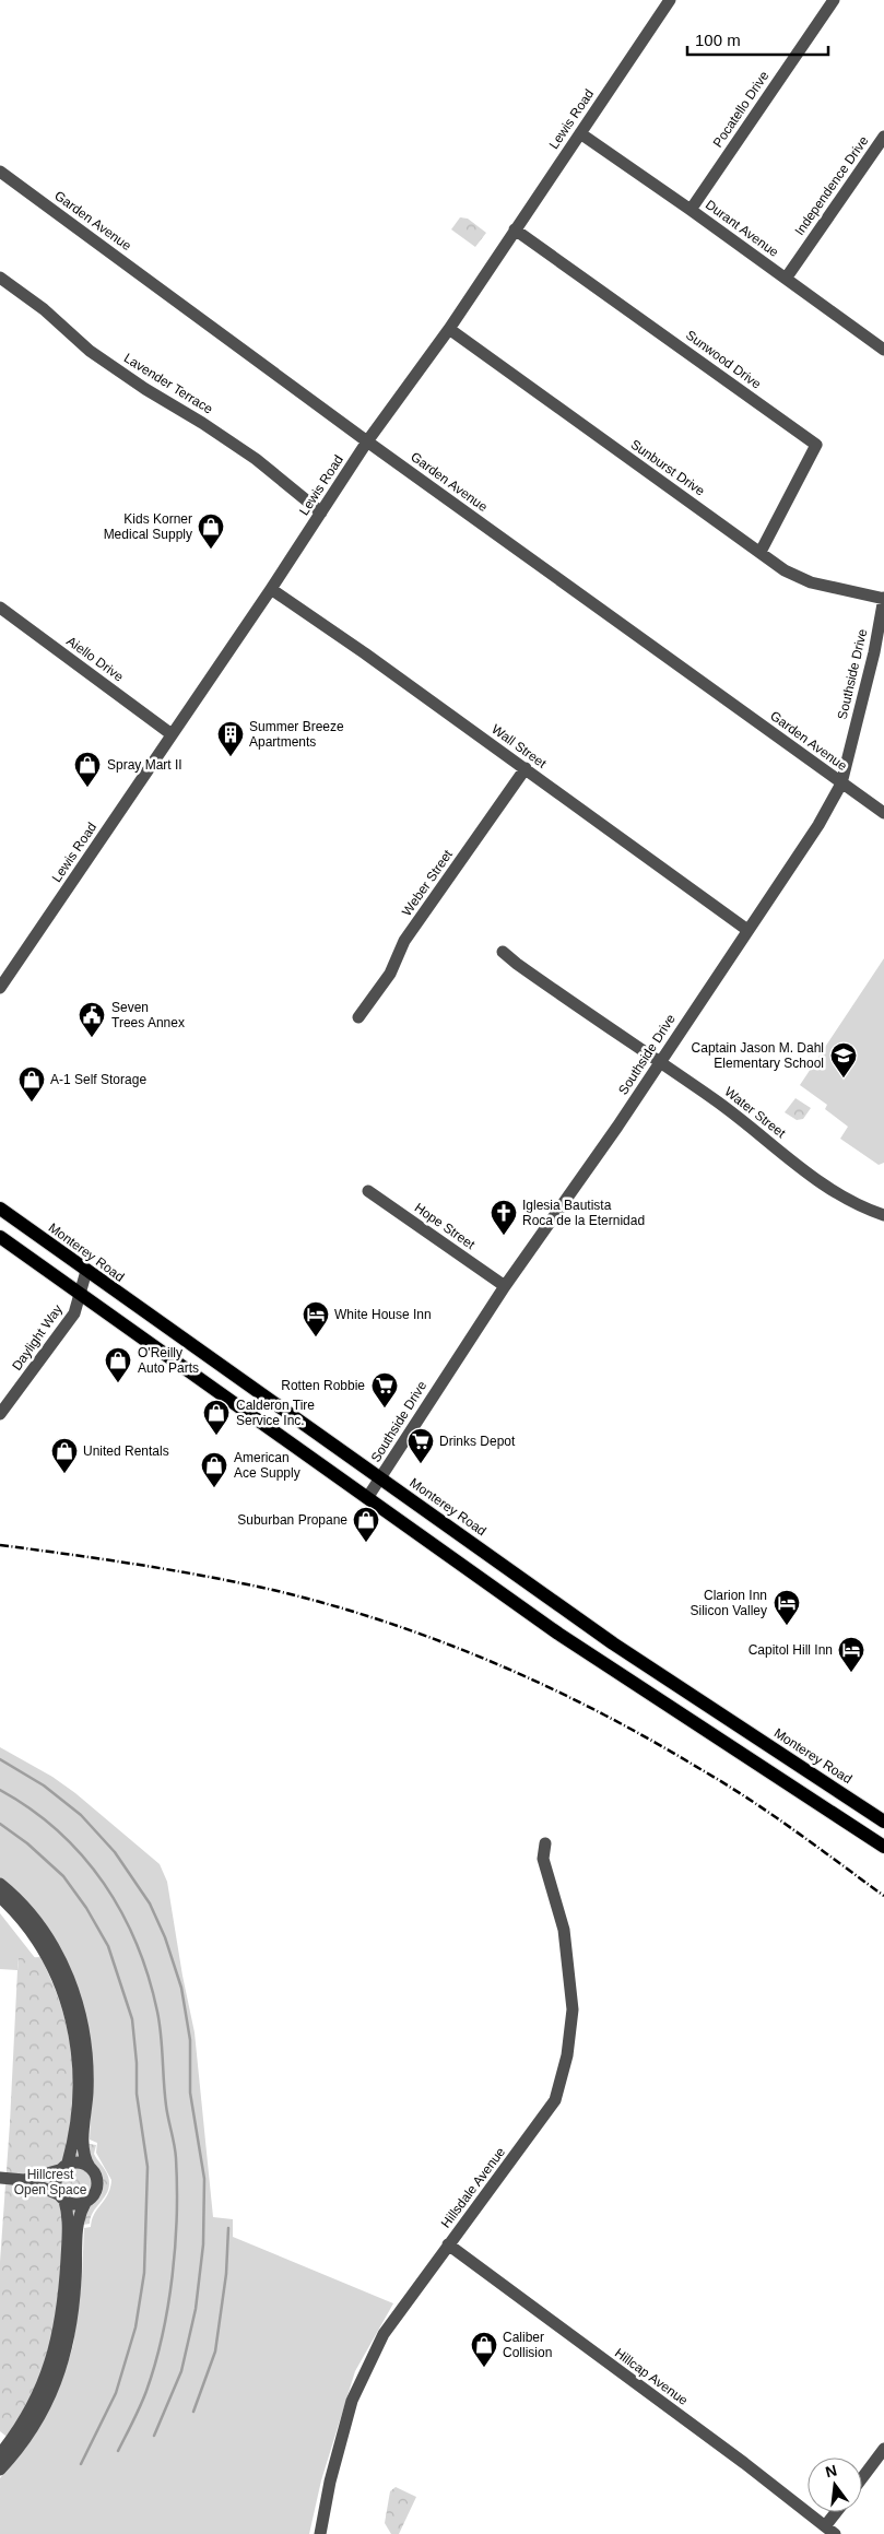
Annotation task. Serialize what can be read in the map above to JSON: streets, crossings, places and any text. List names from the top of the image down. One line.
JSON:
{"streets":{"main road":["Monterey Road"],"street":["Pocatello Drive","Lewis Road","Independence Drive","Garden Avenue","Durant Avenue","Sunwood Drive","Lavender Terrace","Sunburst Drive","Aiello Drive","Southside Drive","Wall Street","Weber Street","Water Street","Hope Street","Daylight Way","Hillsdale Avenue","Hillcap Avenue"]},"crossings":[["Pocatello Drive","Durant Avenue"],["Lewis Road","Garden Avenue"],["Lewis Road","Durant Avenue"],["Lewis Road","Sunwood Drive"],["Lewis Road","Lavender Terrace"],["Lewis Road","Sunburst Drive"],["Lewis Road","Aiello Drive"],["Lewis Road","Wall Street"],["Independence Drive","Durant Avenue"],["Garden Avenue","Southside Drive"],["Sunwood Drive","Sunburst Drive"],["Sunburst Drive","Southside Drive"],["Southside Drive","Wall Street"],["Southside Drive","Water Street"],["Southside Drive","Hope Street"],["Southside Drive","Monterey Road"],["Wall Street","Weber Street"],["Monterey Road","Daylight Way"],["Hillsdale Avenue","Hillcap Avenue"]],"parks":["Hillcrest Open Space"],"places":{"shop":["Kids Korner Medical Supply","Spray Mart II","A-1 Self Storage","O'Reilly Auto Parts","Calderon Tire Service Inc.","United Rentals","American Ace Supply","Suburban Propane","Caliber Collision"],"building":["Summer Breeze Apartments"],"public building":["Seven Trees Annex"],"school or university":["Captain Jason M. Dahl Elementary School"],"church":["Iglesia Bautista Roca de la Eternidad"],"hotel":["White House Inn","Clarion Inn Silicon Valley","Capitol Hill Inn"],"supermarket":["Rotten Robbie","Drinks Depot"]},"scale_bar":"100 m","north":"top"}
